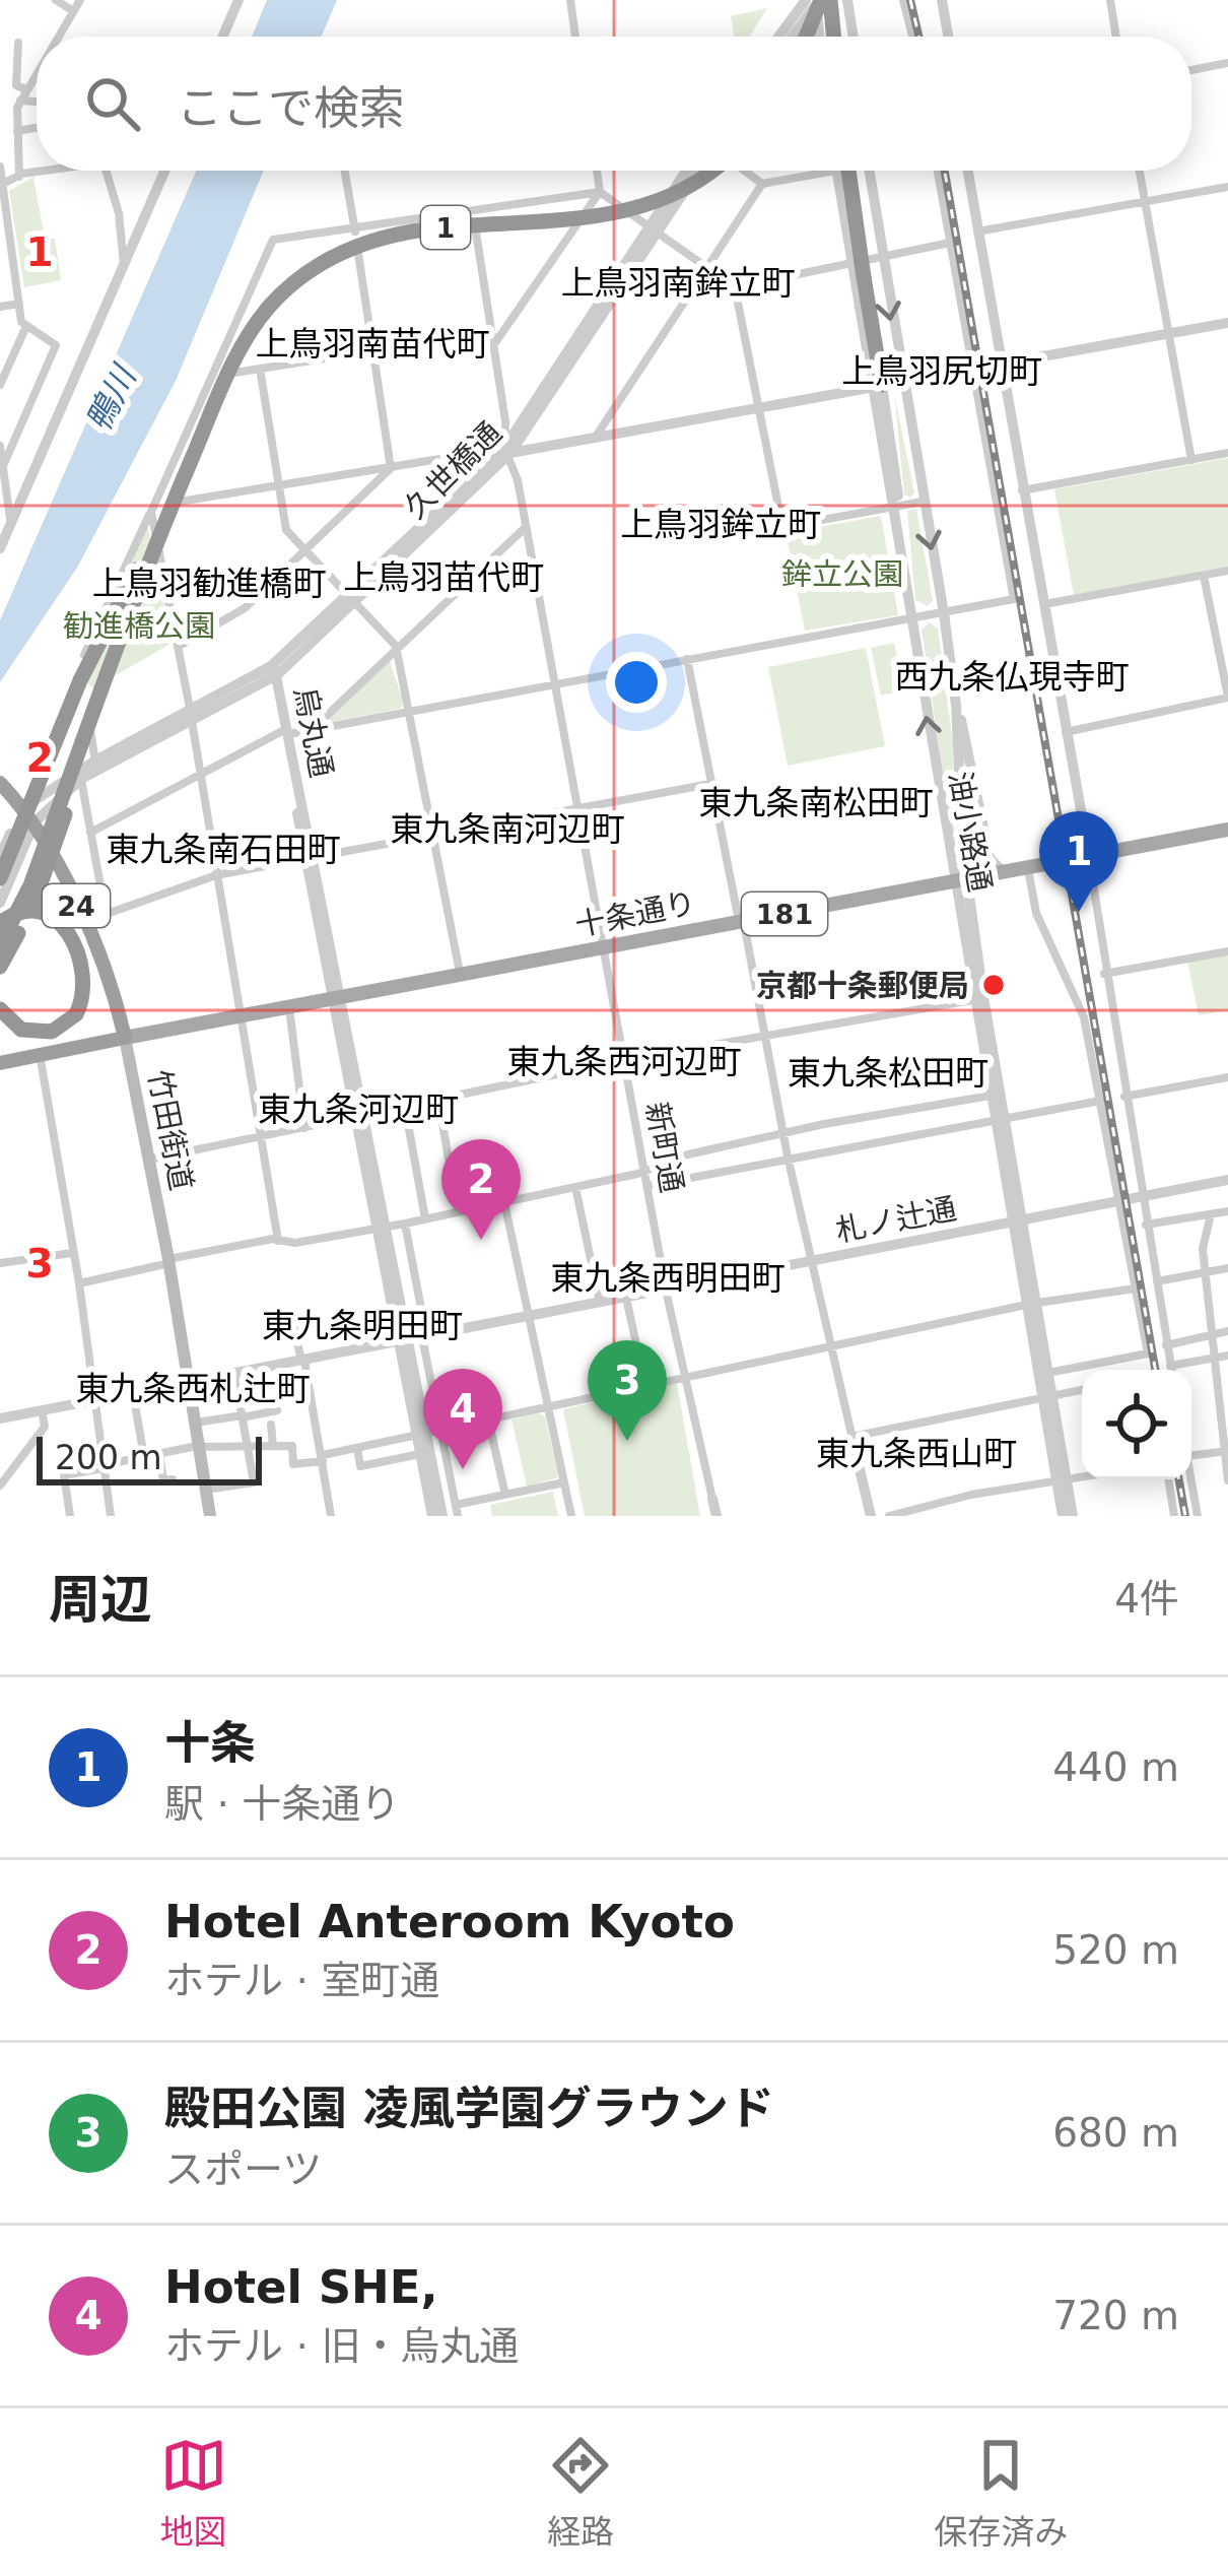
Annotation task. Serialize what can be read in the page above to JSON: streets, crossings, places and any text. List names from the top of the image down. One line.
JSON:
{"streets":{"highway":["1","24","竹田街道"],"main road":["十条通り","181"],"street":["久世橋通","烏丸通","油小路通","新町通","札ノ辻通"]},"crossings":[["久世橋通","烏丸通"],["久世橋通","竹田街道"],["久世橋通","新町通"],["烏丸通","十条通り"],["烏丸通","札ノ辻通"],["油小路通","十条通り"],["油小路通","札ノ辻通"],["十条通り","竹田街道"],["十条通り","新町通"],["竹田街道","札ノ辻通"],["新町通","札ノ辻通"]],"districts":["上鳥羽南鉾立町","上鳥羽南苗代町","上鳥羽尻切町","上鳥羽鉾立町","上鳥羽苗代町","上鳥羽勧進橋町","西九条仏現寺町","東九条南松田町","東九条南河辺町","東九条南石田町","東九条西河辺町","東九条松田町","東九条河辺町","東九条西明田町","東九条明田町","東九条西札辻町","東九条西山町"],"water":["鴨川"],"parks":["鉾立公園","勧進橋公園"],"places":["京都十条郵便局"],"scale_bar":"200 m","page":{"search":"ここで検索","pins":["1","2","3","4"],"scale":"200 m","heading":["周辺","4件"],"list":[{"mark":"1","name":"十条","note":"駅 · 十条通り","value":"440 m"},{"mark":"2","name":"Hotel Anteroom Kyoto","note":"ホテル · 室町通","value":"520 m"},{"mark":"3","name":"殿田公園 凌風学園グラウンド","note":"スポーツ","value":"680 m"},{"mark":"4","name":"Hotel SHE,","note":"ホテル · 旧・烏丸通","value":"720 m"}],"nav":["地図","経路","保存済み"]},"grid":{"rows":["1","2","3"]}}
